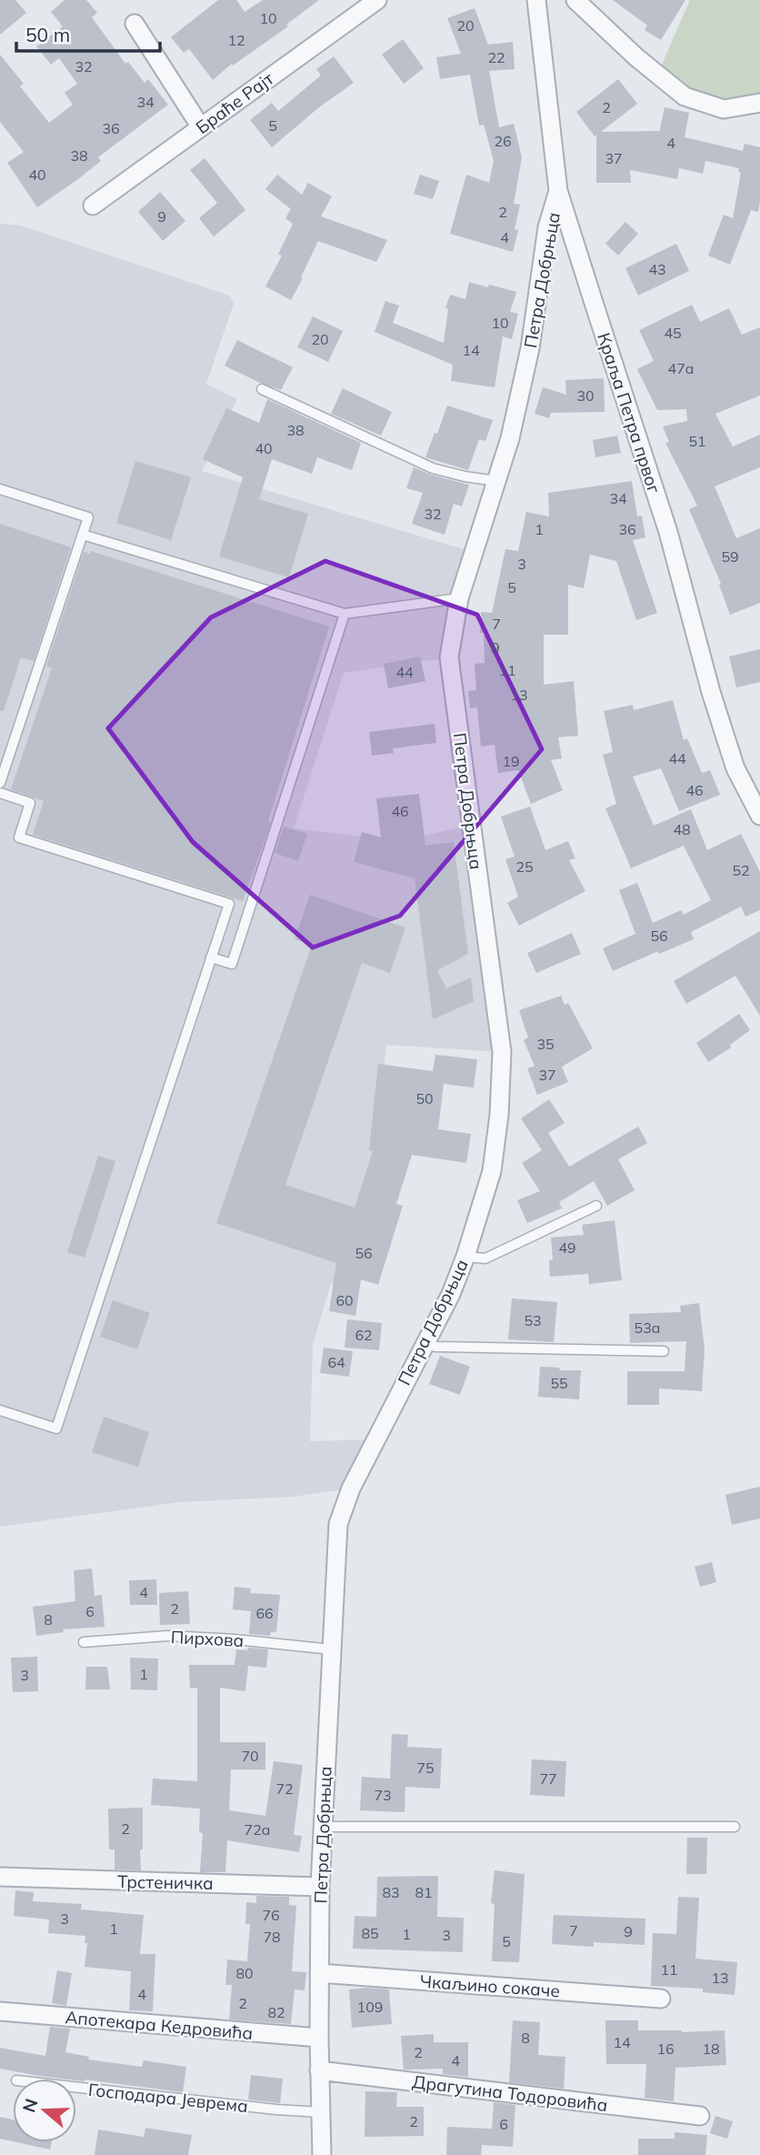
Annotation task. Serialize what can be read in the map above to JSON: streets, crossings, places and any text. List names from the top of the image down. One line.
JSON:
{"streets":{"street":["Браће Рајт","Петра Добрњца","Краља Петра првог","Трстеничка","Чкаљино сокаче","Апотекара Кедровића","Драгутина Тодоровића"],"lane":["Пирхова","Господара Јеврема"]},"crossings":[["Петра Добрњца","Краља Петра првог"],["Петра Добрњца","Пирхова"],["Петра Добрњца","Трстеничка"],["Петра Добрњца","Чкаљино сокаче"],["Петра Добрњца","Апотекара Кедровића"],["Петра Добрњца","Драгутина Тодоровића"],["Петра Добрњца","Господара Јеврема"]],"house_numbers":["10","20","12","22","32","34","2","5","36","26","4","38","37","40","2","9","4","43","10","45","20","14","47a","30","38","51","40","34","32","1","36","59","3","5","7","9","11","44","13","44","19","46","46","48","25","52","56","35","37","50","49","56","60","53","53a","62","64","55","4","2","6","66","8","1","3","70","75","77","72","73","2","72a","83","81","76","3","1","7","9","85","1","3","78","5","11","80","13","4","2","109","82","8","14","16","18","2","4","2","6"],"scale_bar":"50 m","north":"left"}
